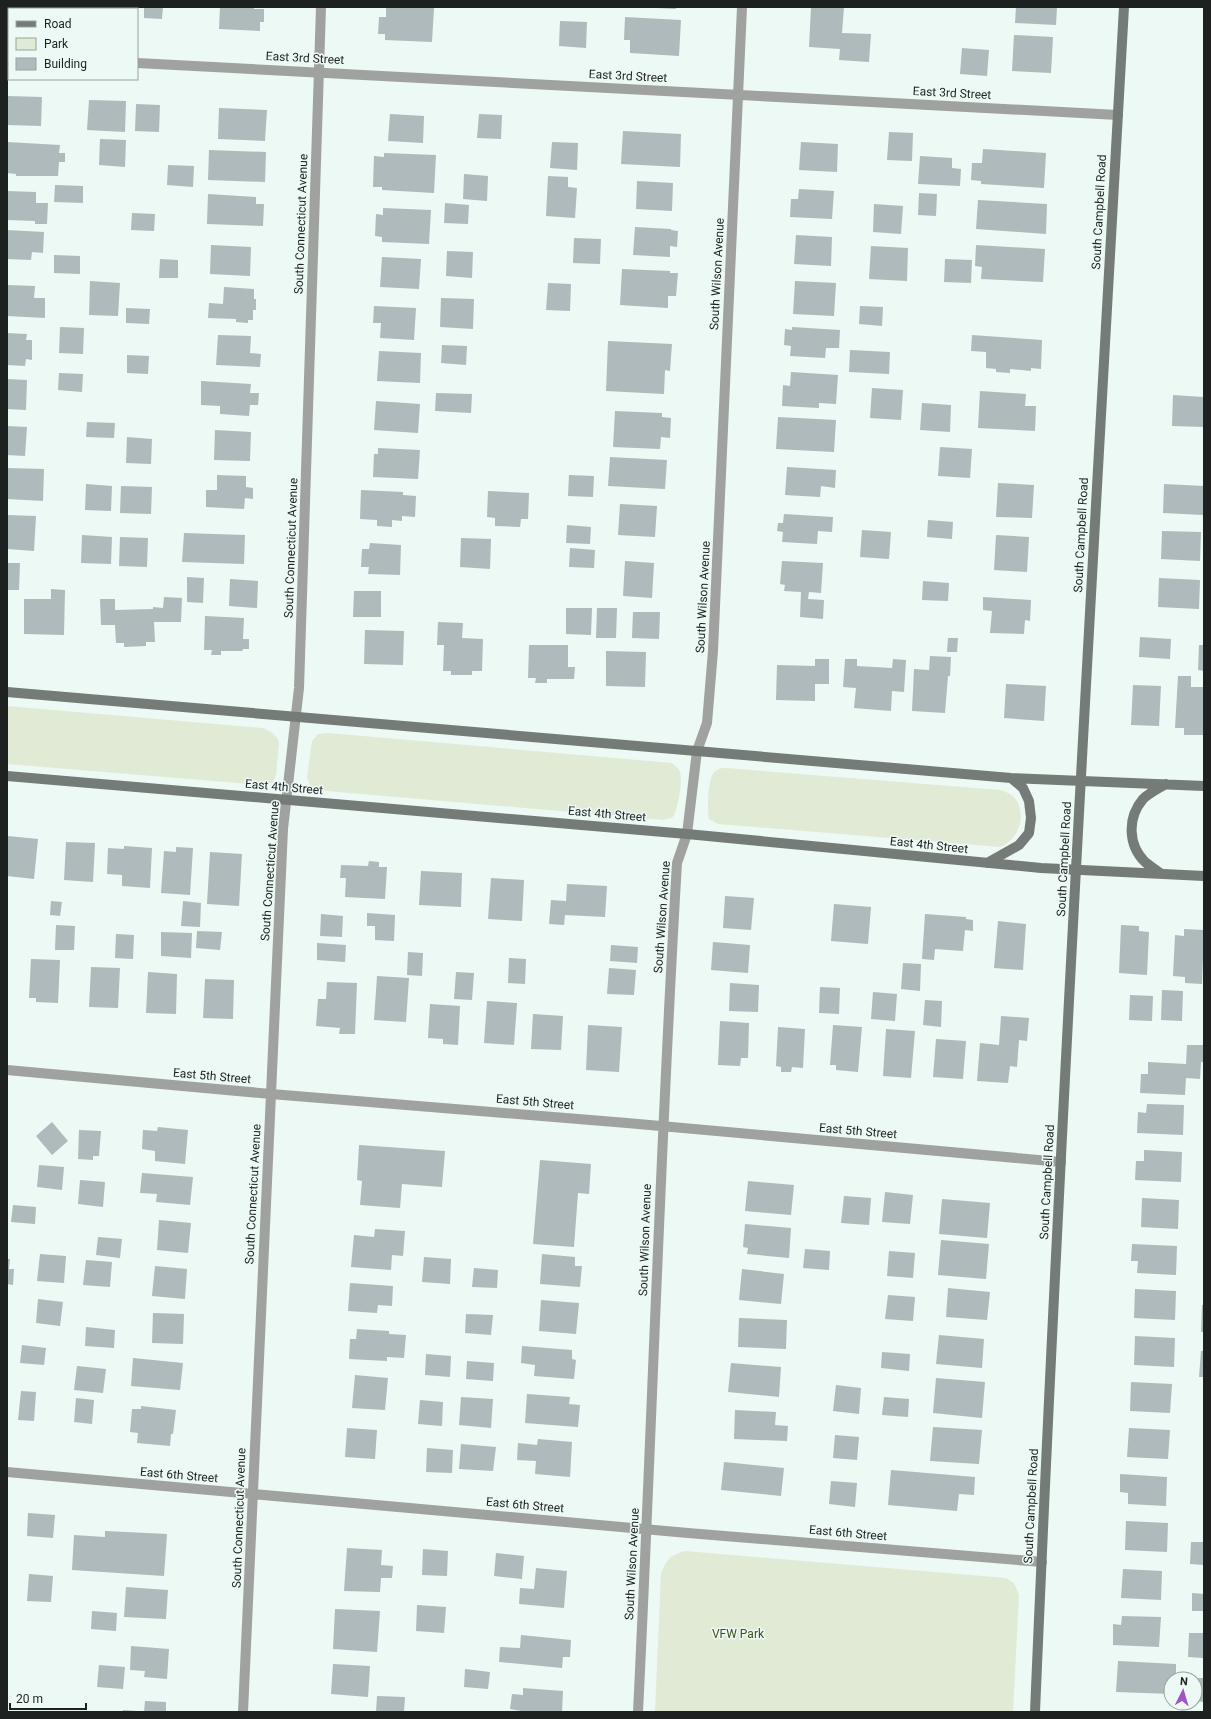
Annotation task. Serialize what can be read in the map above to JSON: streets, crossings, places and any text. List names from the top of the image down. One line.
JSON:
{"streets":{"street":["East 3rd Street","South Campbell Road","South Connecticut Avenue","South Wilson Avenue","East 4th Street","East 5th Street","East 6th Street"]},"crossings":[["East 3rd Street","South Campbell Road"],["East 3rd Street","South Connecticut Avenue"],["East 3rd Street","South Wilson Avenue"],["South Campbell Road","East 4th Street"],["South Campbell Road","East 5th Street"],["South Campbell Road","East 6th Street"],["South Connecticut Avenue","East 4th Street"],["South Connecticut Avenue","East 5th Street"],["South Connecticut Avenue","East 6th Street"],["South Wilson Avenue","East 4th Street"],["South Wilson Avenue","East 5th Street"],["South Wilson Avenue","East 6th Street"]],"parks":["VFW Park"],"legend":["Road","Park","Building"],"scale_bar":"20 m","north":"top"}
